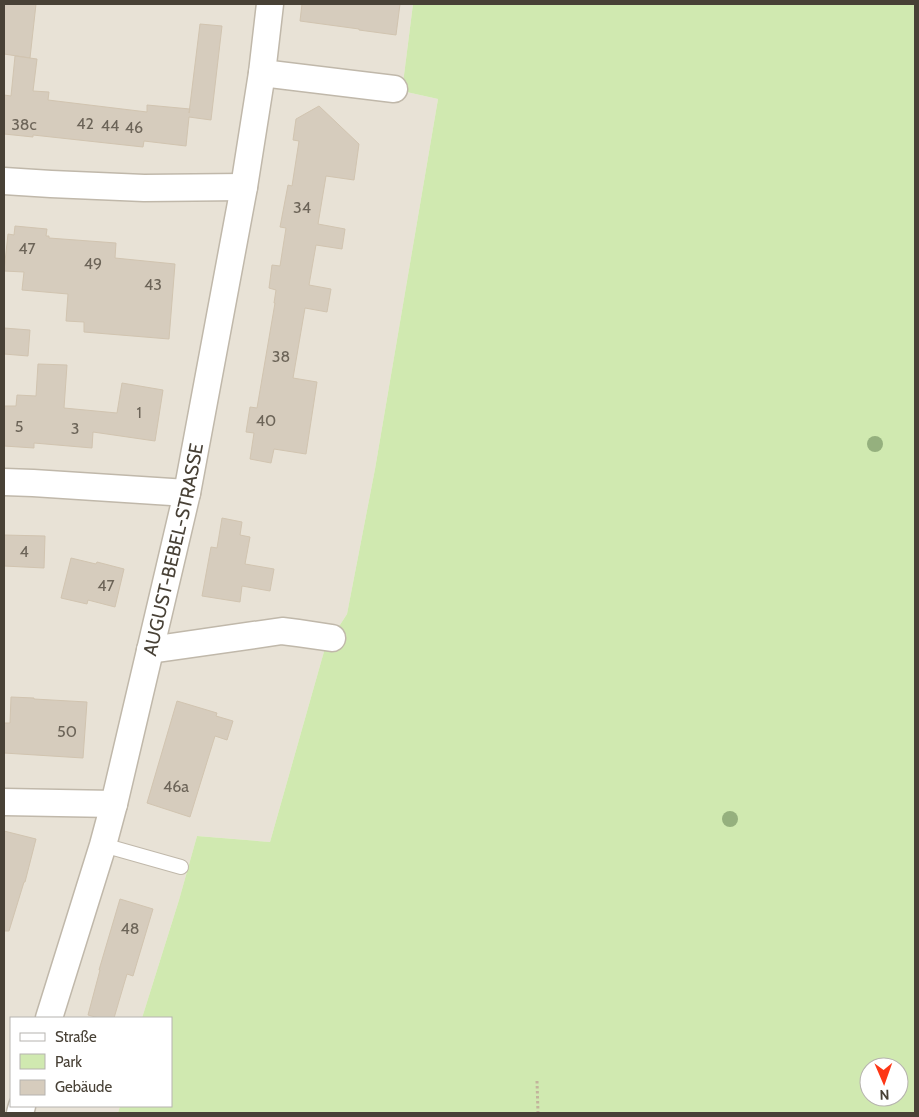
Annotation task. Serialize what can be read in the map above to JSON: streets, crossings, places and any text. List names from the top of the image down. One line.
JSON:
{"streets":{"street":["AUGUST-BEBEL-STRASSE"]},"house_numbers":["42","38c","44","46","34","47","49","43","38","1","40","5","3","4","47","50","46a","48"],"legend":["Straße","Park","Gebäude"],"north":"bottom"}
